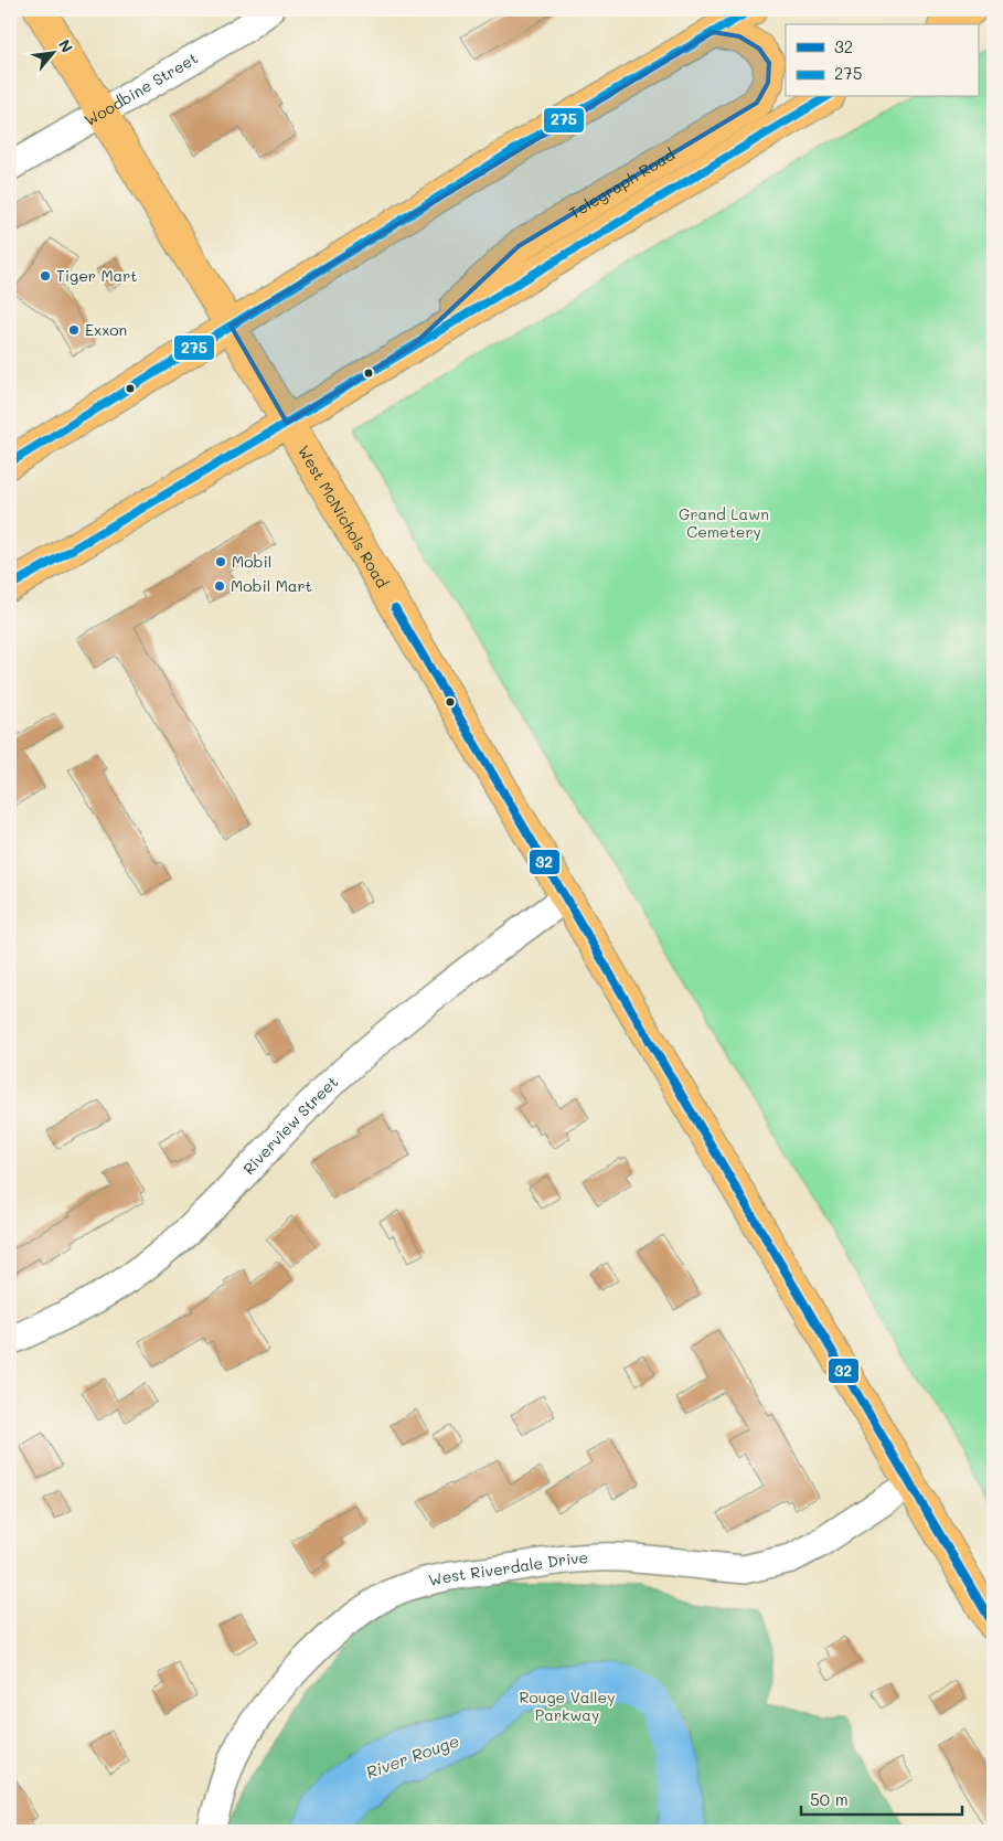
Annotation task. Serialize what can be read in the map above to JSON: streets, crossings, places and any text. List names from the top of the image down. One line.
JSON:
{"streets":{"main road":["Telegraph Road","West McNichols Road"],"street":["Woodbine Street","Riverview Street","West Riverdale Drive"]},"crossings":[["Woodbine Street","West McNichols Road"],["Telegraph Road","West McNichols Road"],["West McNichols Road","Riverview Street"],["West McNichols Road","West Riverdale Drive"]],"water":["River Rouge"],"parks":["Grand Lawn Cemetery","Rouge Valley Parkway"],"places":["Tiger Mart","Exxon","Mobil","Mobil Mart"],"lines":["transit line 275","transit line 32"],"legend":["32","275"],"scale_bar":"50 m","north":"top right"}
